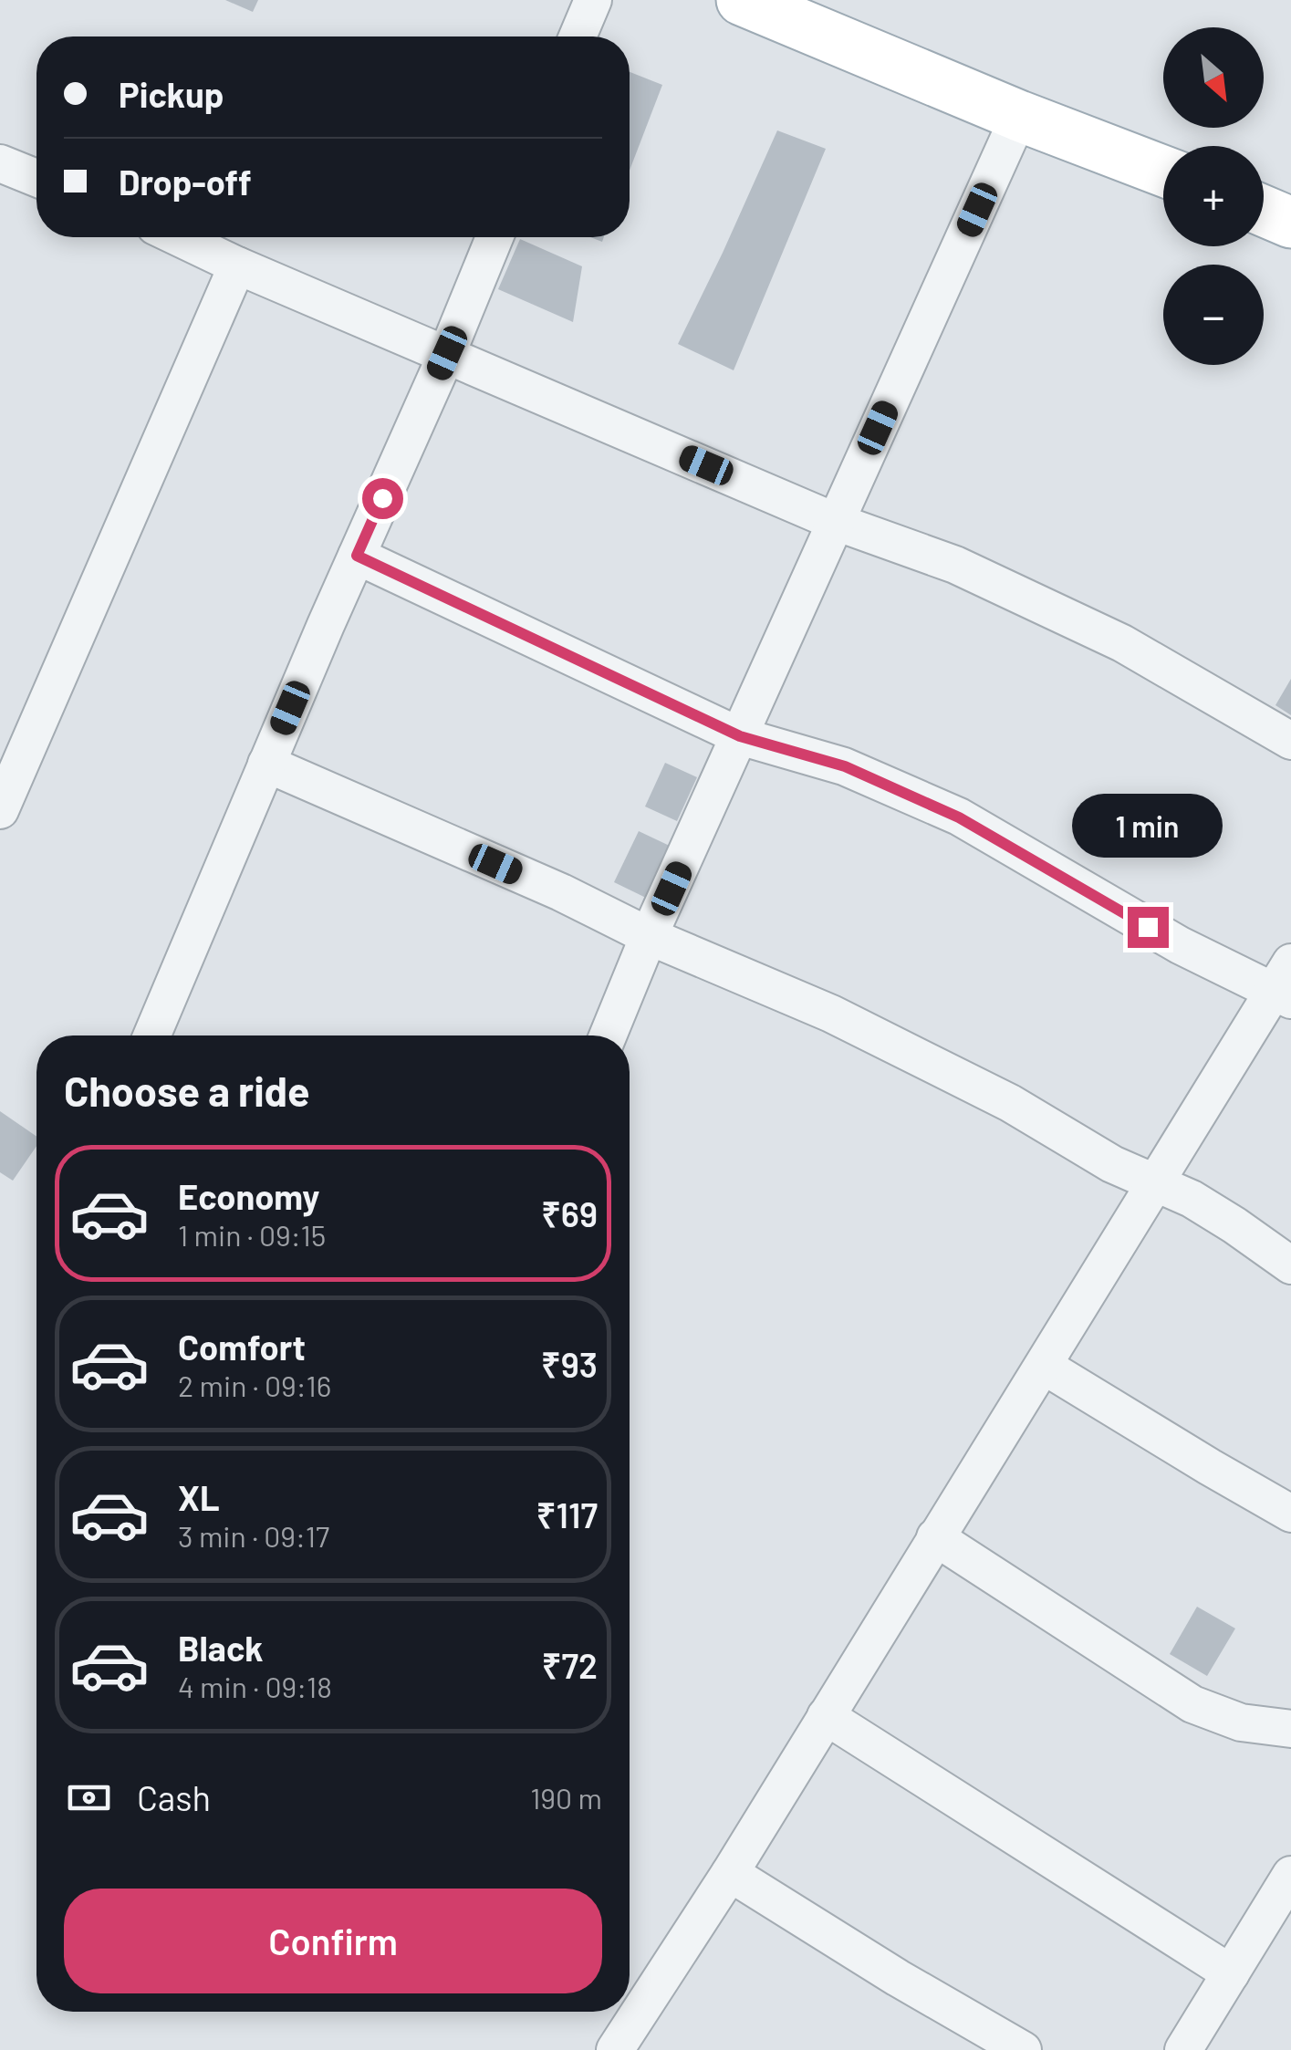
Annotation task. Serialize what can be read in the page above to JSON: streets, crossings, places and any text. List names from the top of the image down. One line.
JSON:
{"north":"bottom right","page":{"map_buttons":["+","−"],"banner":["Pickup","Drop-off"],"bubble":"1 min","heading":"Choose a ride","list":[{"name":"Economy","note":"1 min · 09:15","value":"₹69"},{"name":"Comfort","note":"2 min · 09:16","value":"₹93"},{"name":"XL","note":"3 min · 09:17","value":"₹117"},{"name":"Black","note":"4 min · 09:18","value":"₹72"}],"pay":["Cash","190 m"],"buttons":"Confirm"}}
